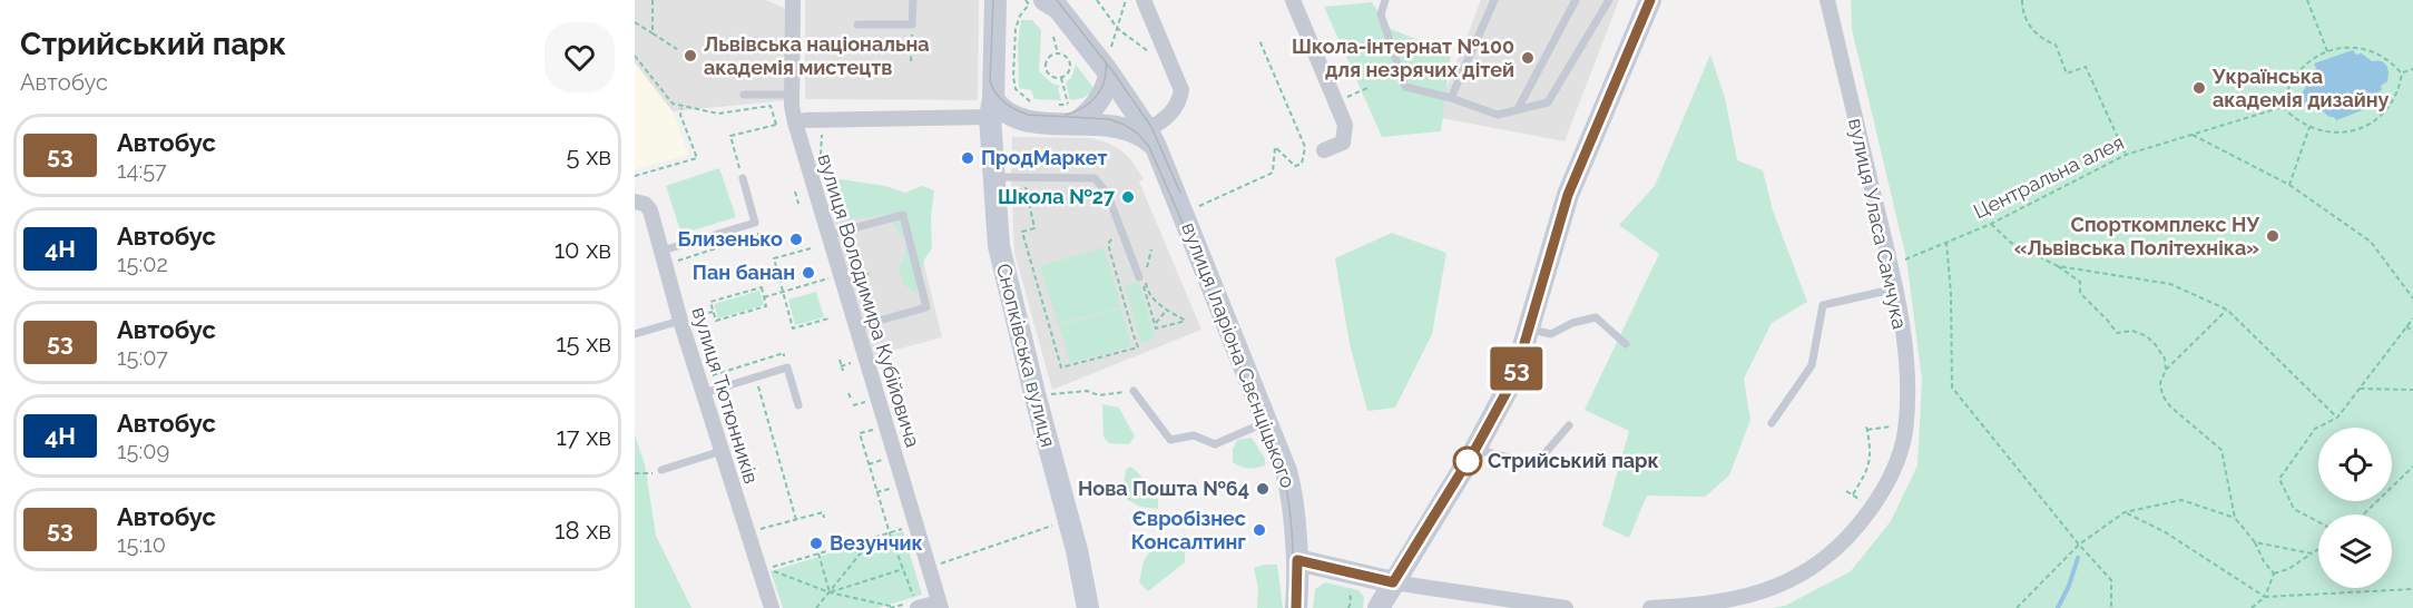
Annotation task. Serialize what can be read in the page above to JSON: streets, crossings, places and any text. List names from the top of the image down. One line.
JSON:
{"streets":{"main road":["Снопківська вулиця","вулиця Іларіона Свєнціцького"],"street":["вулиця Уласа Самчука","вулиця Володимира Кубійовича","вулиця Тютюнників"],"path":["Центральна алея"]},"places":["Львівська національна академія мистецтв","Школа-інтернат №100 для незрячих дітей","Українська академія дизайну","ПродМаркет","Школа №27","Спорткомплекс НУ «Львівська Політехніка»","Близенько","Пан банан","Стрийський парк","Нова Пошта №64","Євробізнес Консалтинг","Везунчик"],"lines":["bus line 53"],"page":{"heading":["Стрийський парк","Автобус"],"on_map":"53","list":[{"mark":"53","name":"Автобус","note":"14:57","value":"5 хв"},{"mark":"4Н","name":"Автобус","note":"15:02","value":"10 хв"},{"mark":"53","name":"Автобус","note":"15:07","value":"15 хв"},{"mark":"4Н","name":"Автобус","note":"15:09","value":"17 хв"},{"mark":"53","name":"Автобус","note":"15:10","value":"18 хв"}]}}
